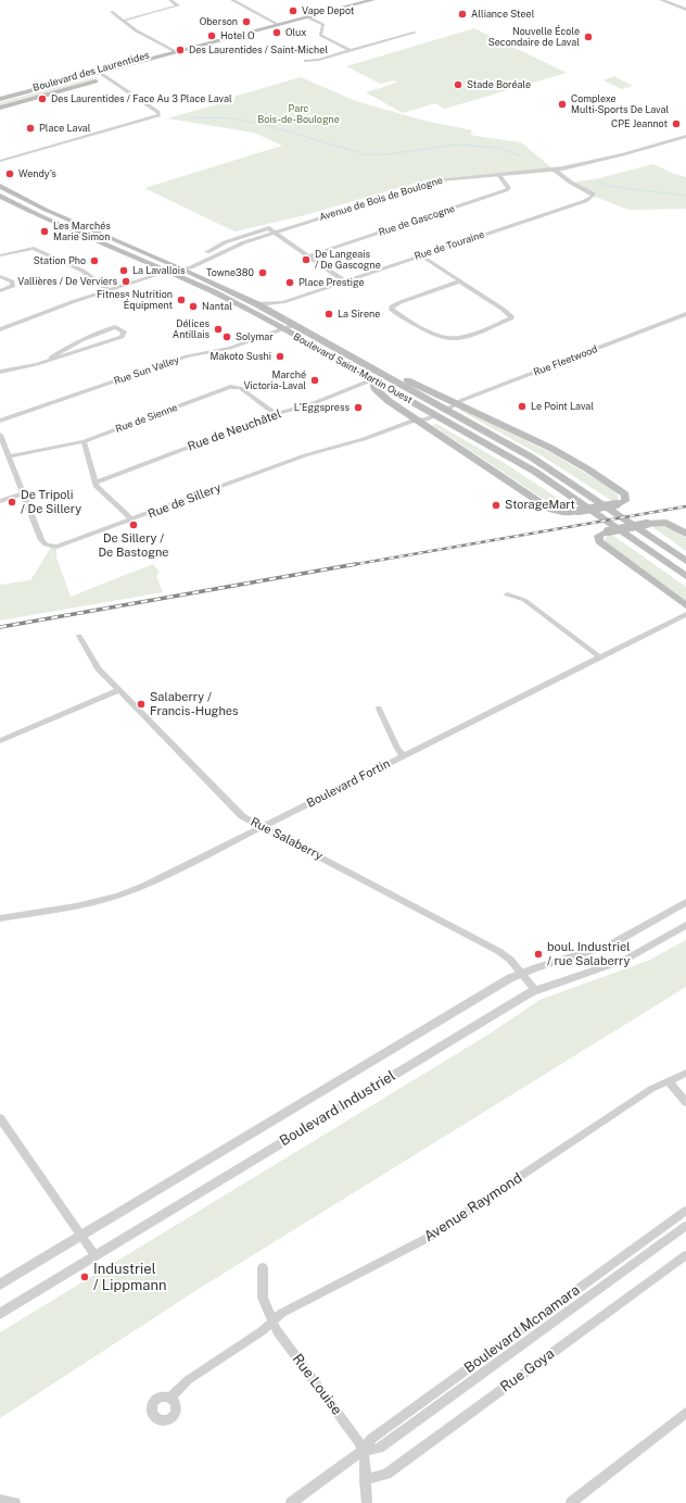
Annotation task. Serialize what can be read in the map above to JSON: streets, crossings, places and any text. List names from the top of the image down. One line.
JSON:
{"streets":{"main road":["Boulevard des Laurentides","Boulevard Saint-Martin Ouest"],"street":["Avenue de Bois de Boulogne","Rue de Gascogne","Rue de Touraine","Rue Fleetwood","Rue Sun Valley","Rue de Sienne","Rue de Neuchâtel","Rue de Sillery","Boulevard Fortin","Rue Salaberry","Boulevard Industriel","Avenue Raymond","Boulevard Mcnamara","Rue Goya","Rue Louise"]},"crossings":[["Avenue de Bois de Boulogne","Rue de Gascogne"],["Avenue de Bois de Boulogne","Rue de Touraine"],["Avenue de Bois de Boulogne","Boulevard Saint-Martin Ouest"],["Rue de Touraine","Boulevard Saint-Martin Ouest"],["Rue Fleetwood","Boulevard Saint-Martin Ouest"],["Boulevard Saint-Martin Ouest","Rue Sun Valley"],["Boulevard Saint-Martin Ouest","Rue de Neuchâtel"],["Boulevard Saint-Martin Ouest","Rue de Sillery"],["Rue de Sienne","Rue de Neuchâtel"],["Rue de Sienne","Rue de Sillery"],["Boulevard Fortin","Rue Salaberry"],["Rue Salaberry","Boulevard Industriel"],["Avenue Raymond","Rue Louise"],["Boulevard Mcnamara","Rue Louise"],["Rue Goya","Rue Louise"]],"parks":["Parc Bois-de-Boulogne"],"places":["Vape Depot","Alliance Steel","Oberson","Olux","Hotel O","Nouvelle École Secondaire de Laval","Des Laurentides / Saint-Michel","Stade Boréale","Des Laurentides / Face Au 3 Place Laval","Complexe Multi-Sports De Laval","CPE Jeannot","Place Laval","Wendy's","Les Marchés Marie Simon","De Langeais / De Gascogne","Station Pho","La Lavallois","Towne380","Vallières / De Verviers","Place Prestige","Fitness Nutrition Équipment","Nantal","La Sirene","Délices Antillais","Solymar","Makoto Sushi","Marché Victoria-Laval","Le Point Laval","L'Eggspress","De Tripoli / De Sillery","StorageMart","De Sillery / De Bastogne","Salaberry / Francis-Hughes","boul. Industriel / rue Salaberry","Industriel / Lippmann"]}
